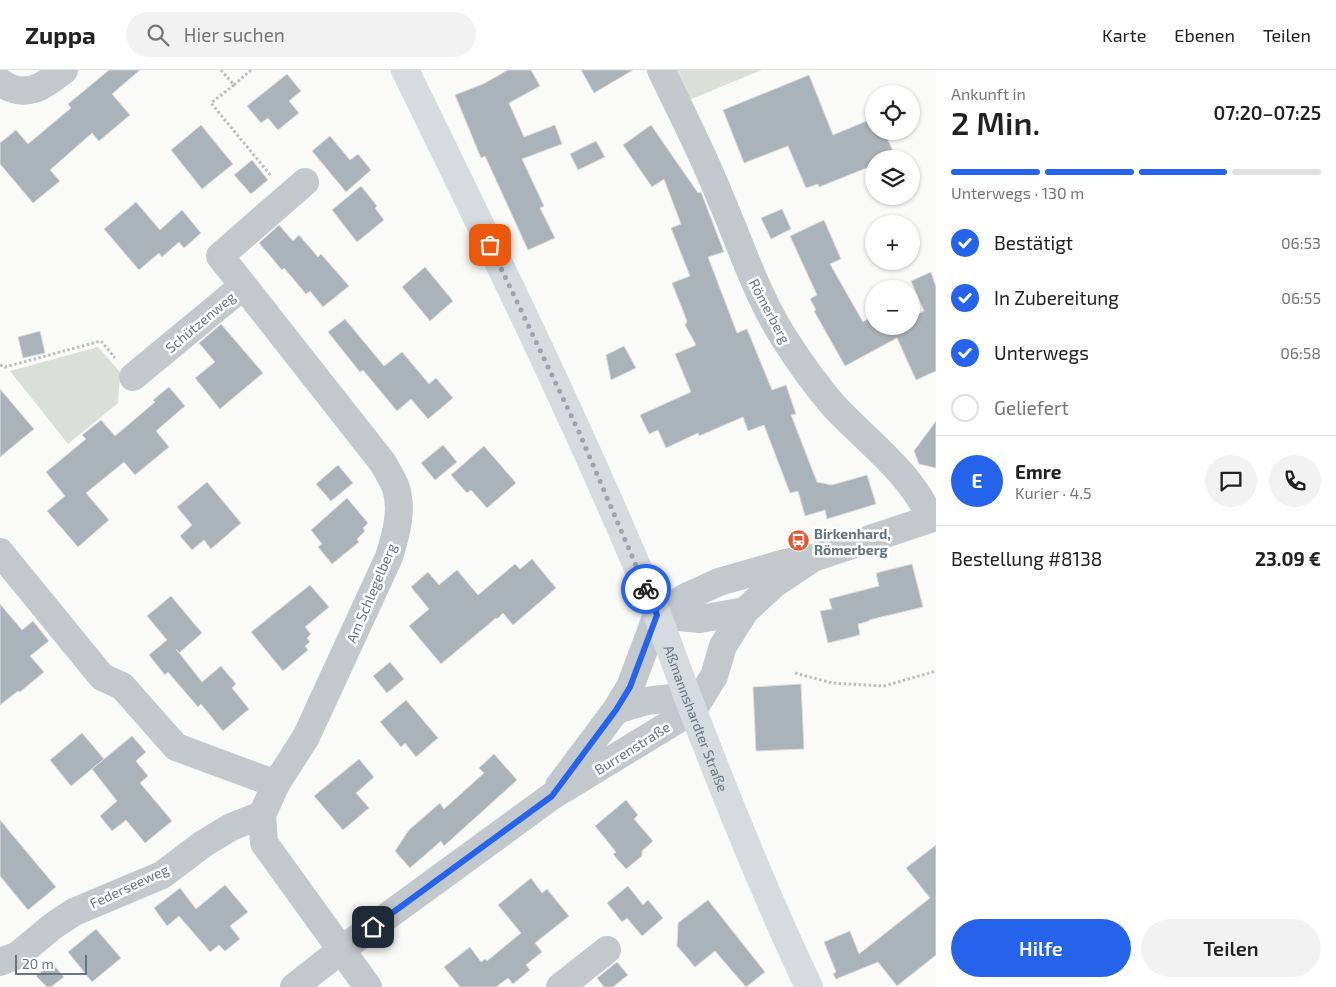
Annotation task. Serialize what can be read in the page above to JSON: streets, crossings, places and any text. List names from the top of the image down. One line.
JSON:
{"streets":{"main road":["Aßmannshardter Straße"],"street":["Römerberg","Schützenweg","Am Schlegelberg","Burrenstraße","Federseeweg"]},"crossings":[["Schützenweg","Am Schlegelberg"],["Am Schlegelberg","Burrenstraße"],["Am Schlegelberg","Federseeweg"],["Aßmannshardter Straße","Burrenstraße"]],"places":{"bus stop":["Birkenhard, Römerberg"]},"scale_bar":"20 m","page":{"header":"Zuppa","search":"Hier suchen","nav":["Karte","Ebenen","Teilen"],"heading":["2 Min.","Ankunft in","07:20–07:25"],"panel":["Emre","Kurier · 4.5","Bestellung #8138","23.09 €"],"map_buttons":["+","−"],"bar":"Unterwegs · 130 m","list":[["Bestätigt","06:53"],["In Zubereitung","06:55"],["Unterwegs","06:58"],"Geliefert"],"round":"E","buttons":["Hilfe","Teilen"],"scale":"20 m"}}
